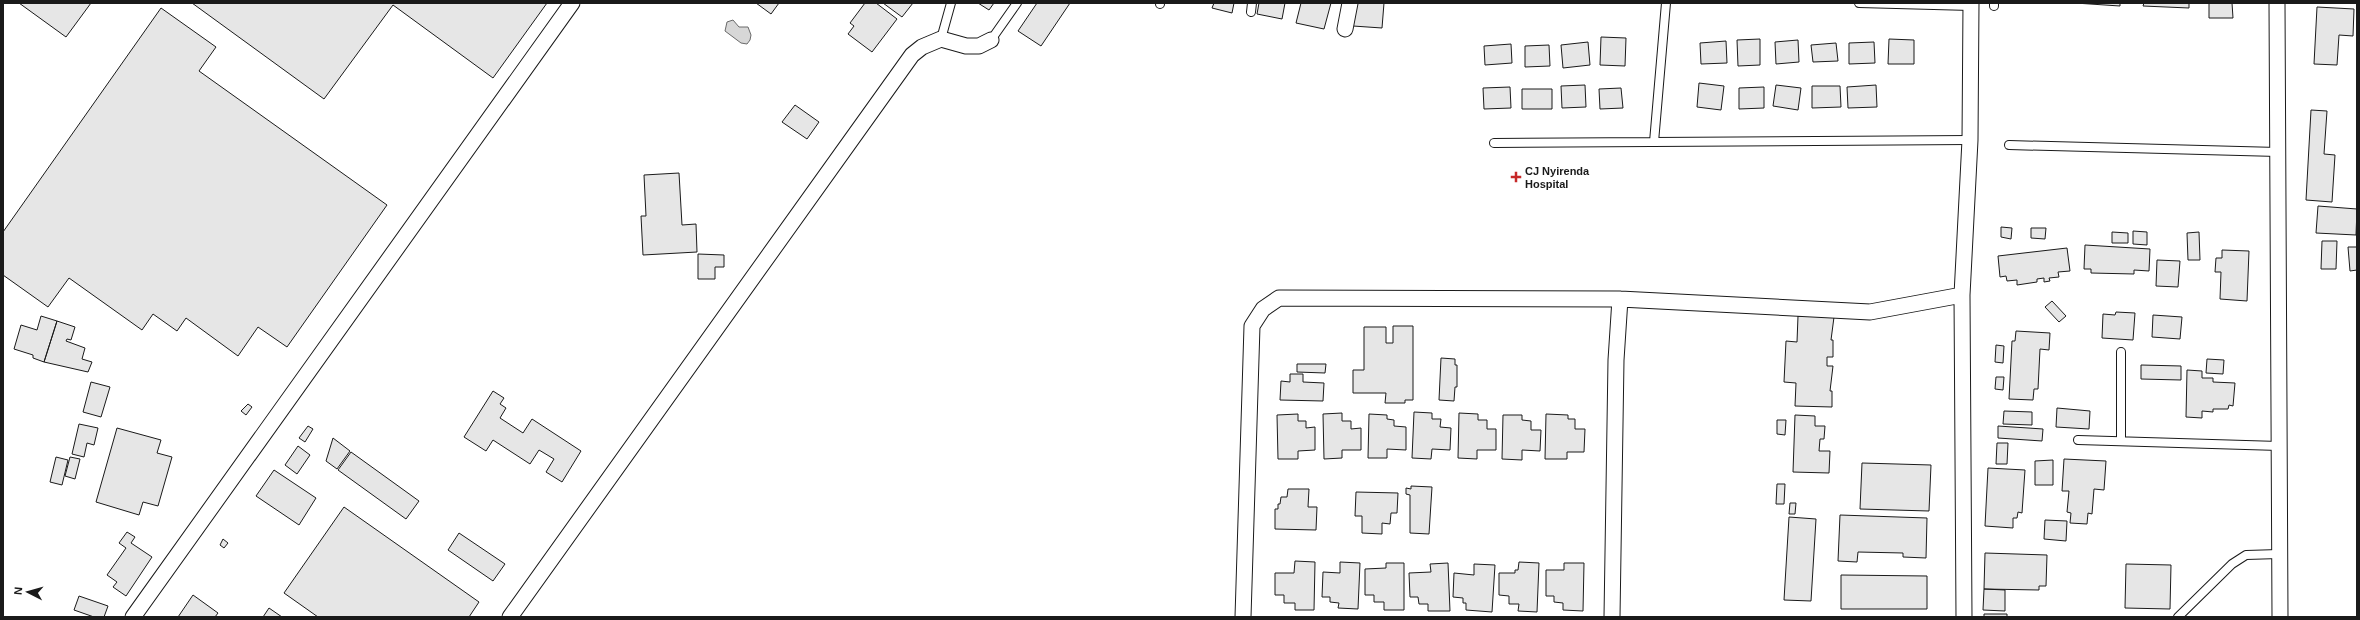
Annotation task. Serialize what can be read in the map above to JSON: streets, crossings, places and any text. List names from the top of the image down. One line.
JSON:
{"places":{"health":["CJ Nyirenda Hospital"]},"north":"left"}
